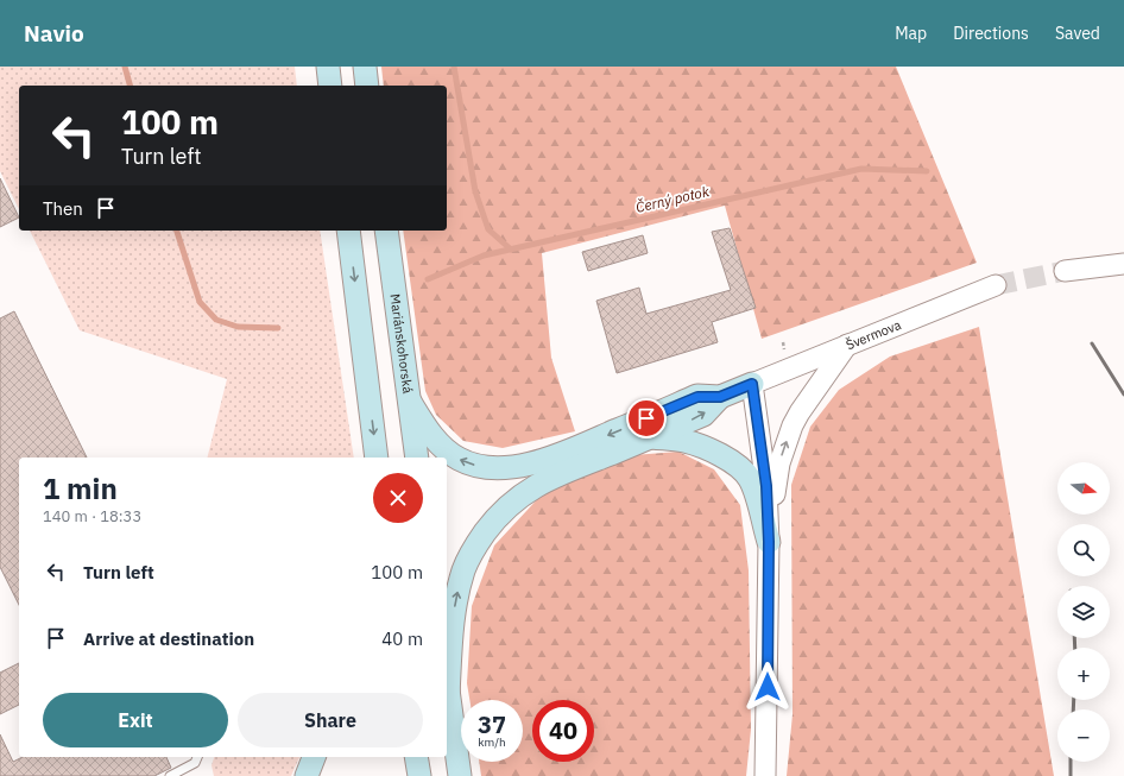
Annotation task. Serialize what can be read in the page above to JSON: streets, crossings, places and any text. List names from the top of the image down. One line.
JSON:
{"streets":{"main road":["Mariánskohorská"],"street":["Švermova"]},"water":["Černý potok"],"north":"right","page":{"header":"Navio","nav":["Map","Directions","Saved"],"turn":["100 m","Turn left"],"then":"Then","heading":["1 min","140 m · 18:33"],"map_buttons":["+","−"],"list":[{"name":"Turn left","value":"100 m"},{"name":"Arrive at destination","value":"40 m"}],"buttons":["Exit","Share"],"speed":"37 km/h","limit":"40"}}
